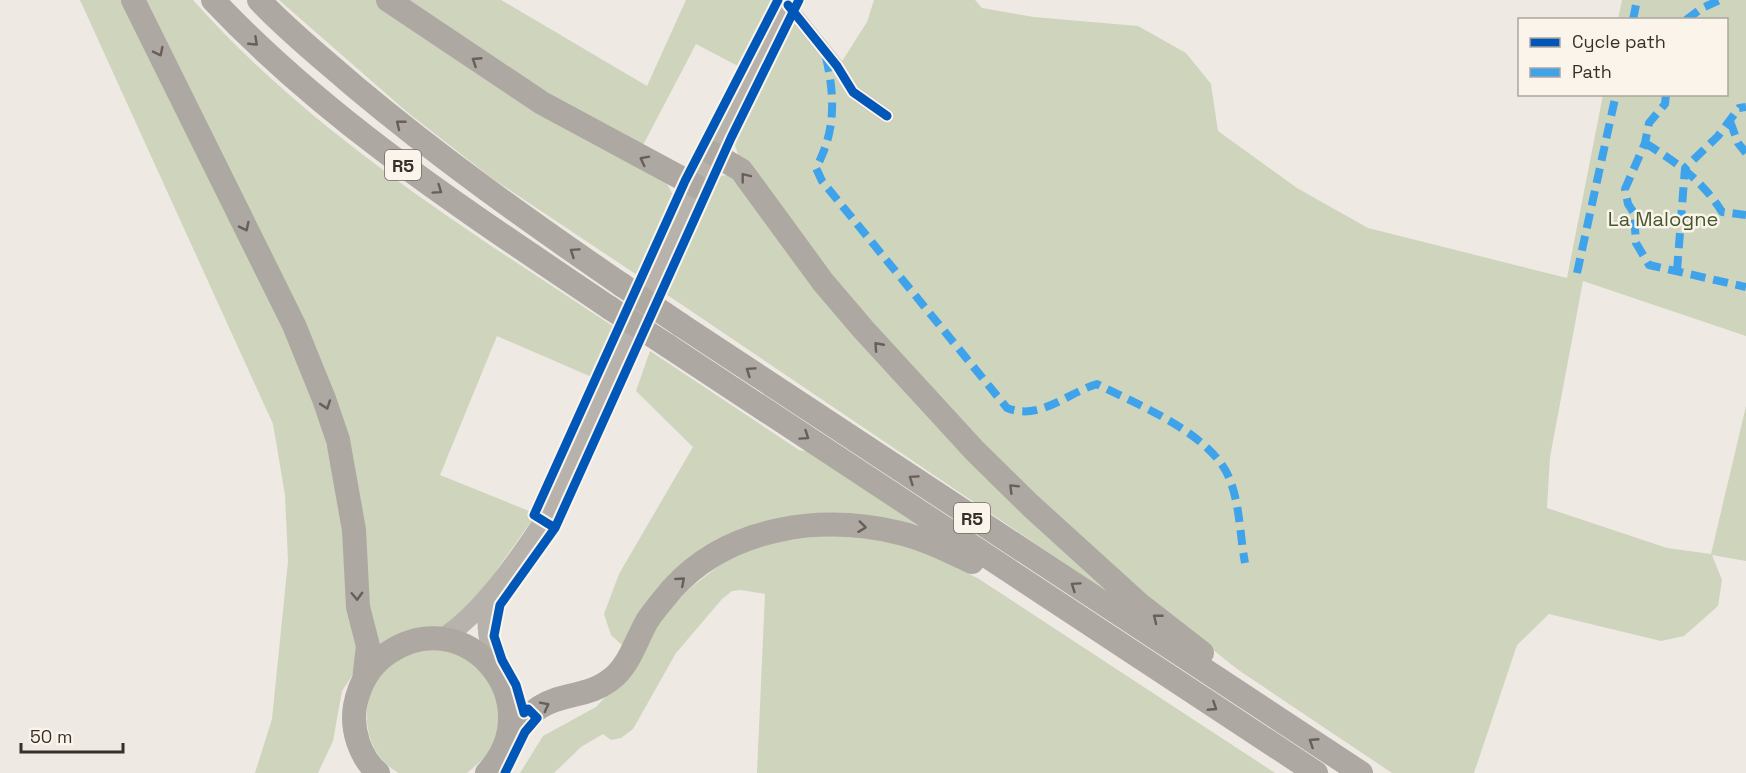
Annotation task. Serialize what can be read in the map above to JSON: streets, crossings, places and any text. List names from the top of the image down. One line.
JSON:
{"streets":{"highway":["R5"]},"parks":["La Malogne"],"legend":["Cycle path","Path"],"scale_bar":"50 m"}
